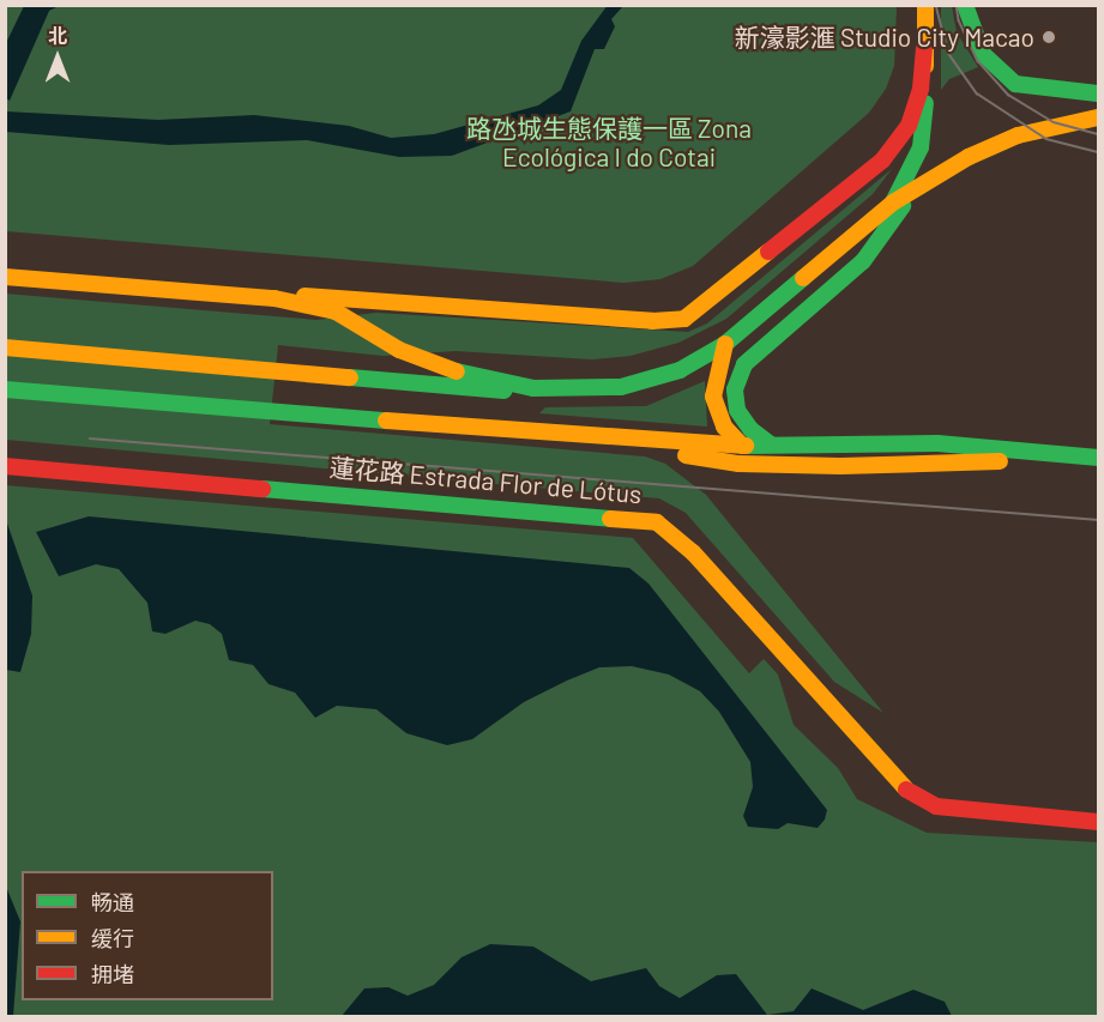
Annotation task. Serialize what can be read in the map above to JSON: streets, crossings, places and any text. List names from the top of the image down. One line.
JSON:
{"streets":{"main road":["蓮花路 Estrada Flor de Lótus"]},"parks":["路氹城生態保護一區 Zona Ecológica I do Cotai"],"places":["新濠影滙 Studio City Macao"],"legend":["畅通","缓行","拥堵"],"north":"top"}
